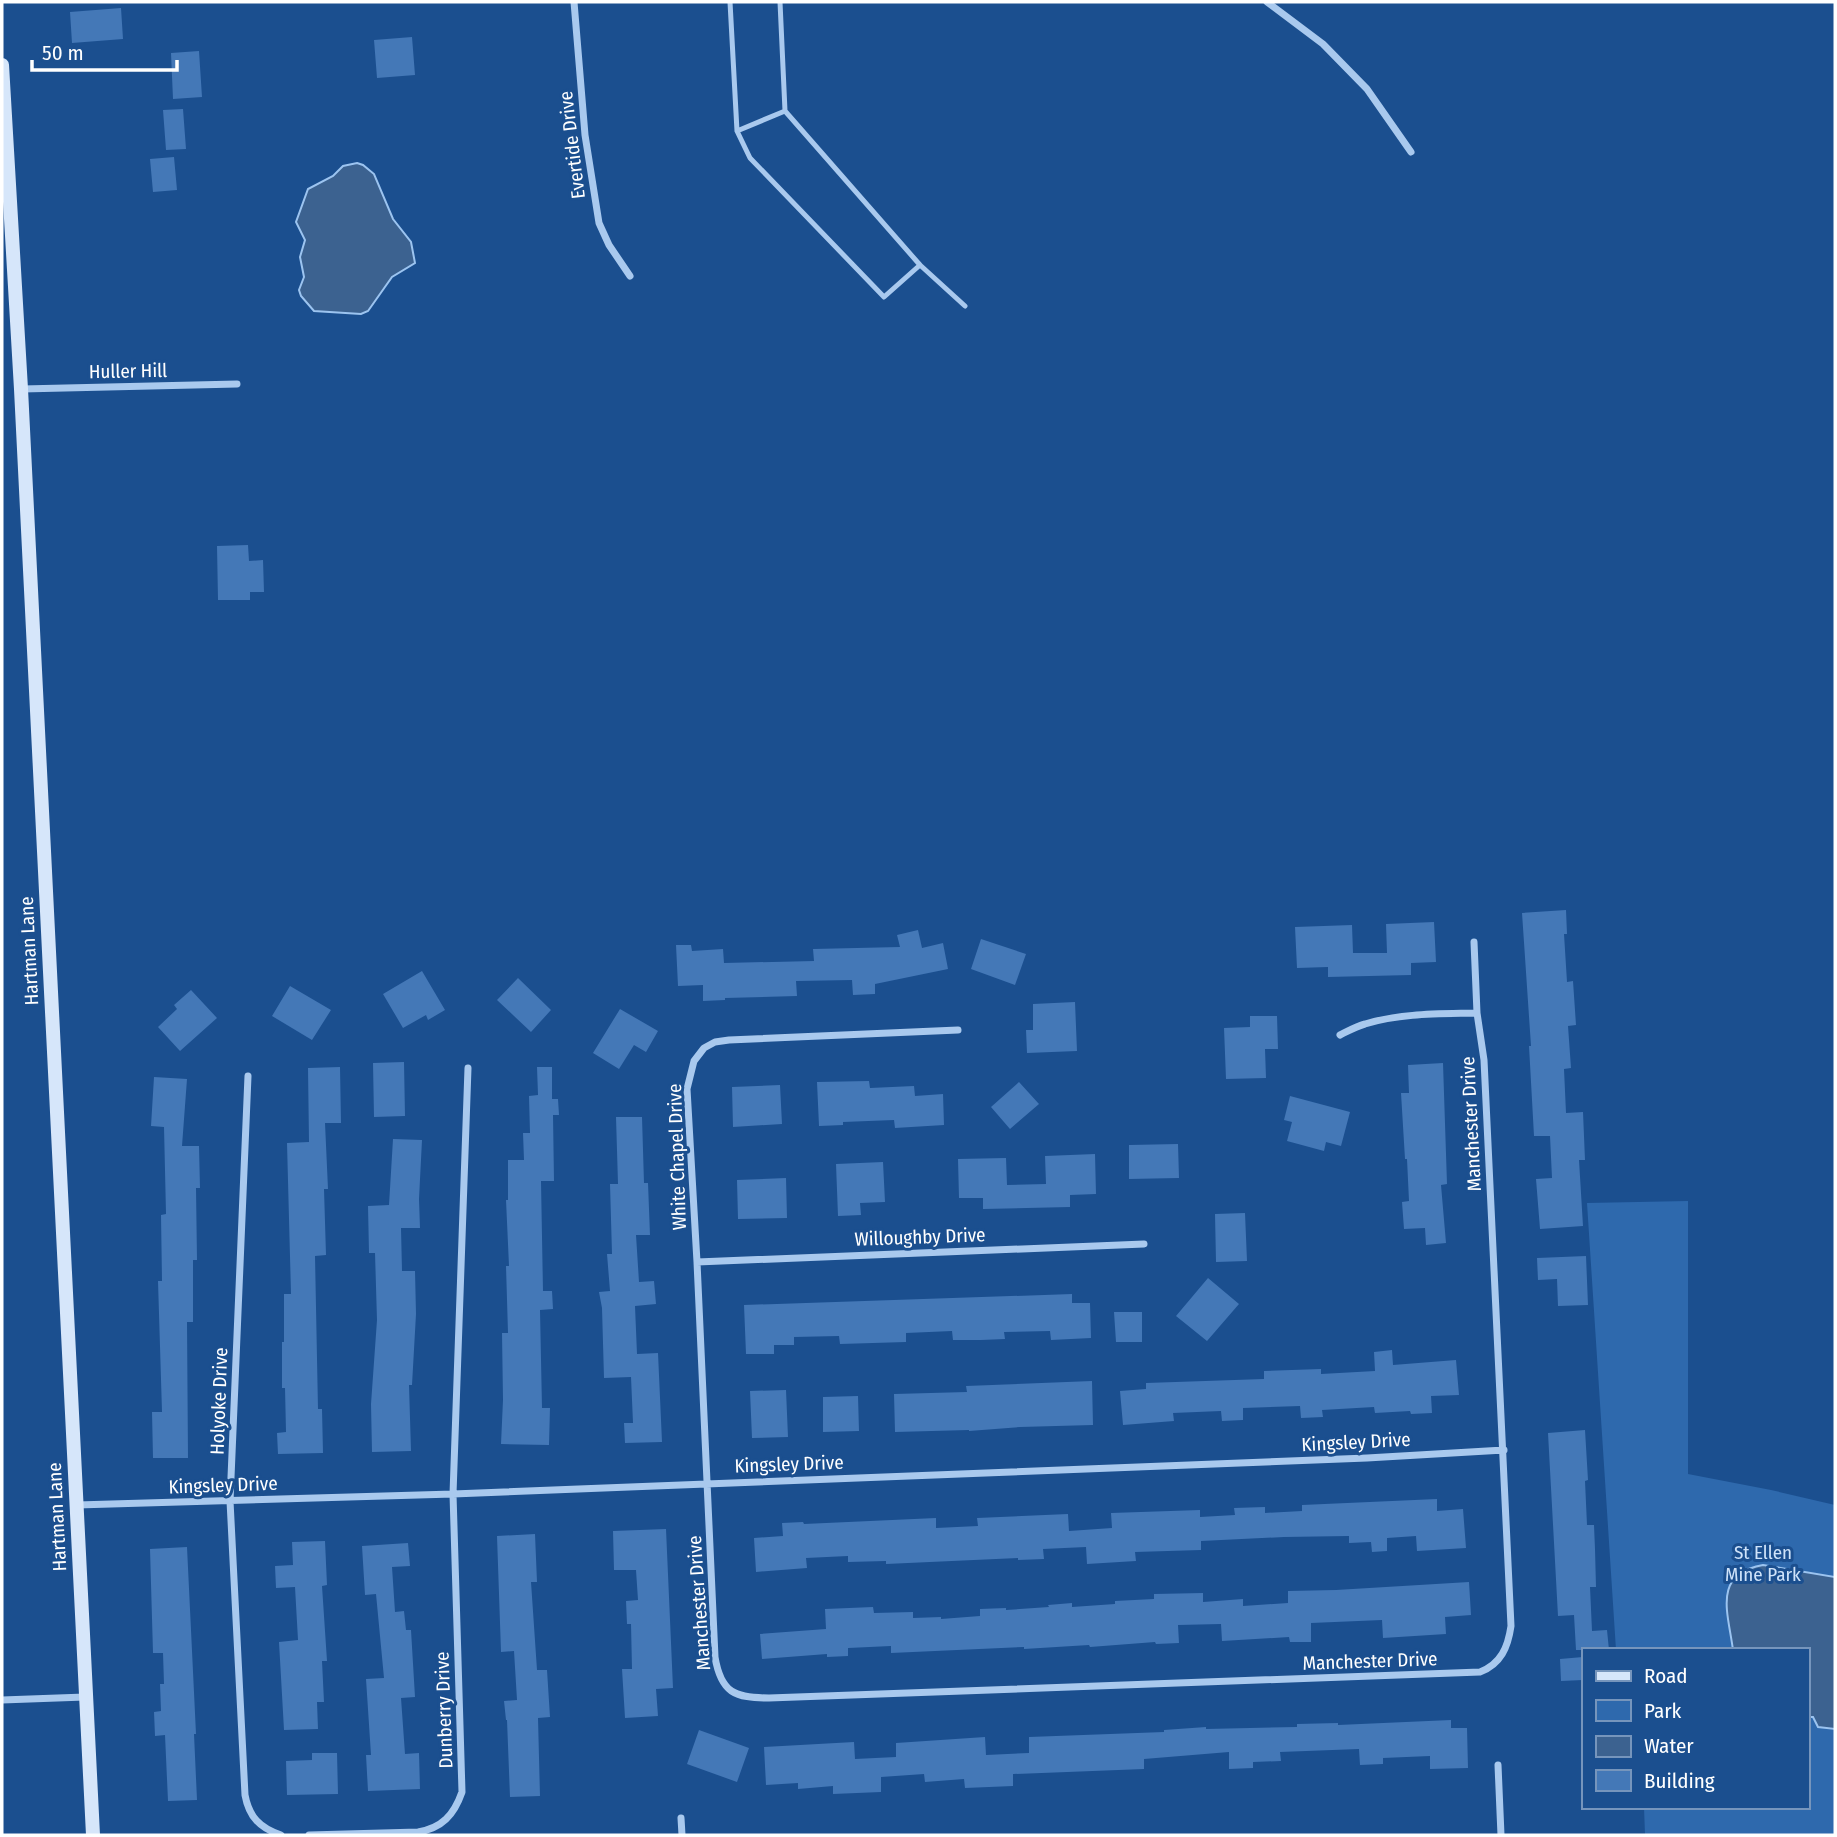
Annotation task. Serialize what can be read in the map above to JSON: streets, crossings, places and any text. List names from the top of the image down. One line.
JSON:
{"streets":{"street":["Evertide Drive","Huller Hill","Hartman Lane","Manchester Drive","White Chapel Drive","Willoughby Drive","Holyoke Drive","Kingsley Drive","Dunberry Drive"]},"crossings":[["Huller Hill","Hartman Lane"],["Hartman Lane","Kingsley Drive"],["Manchester Drive","White Chapel Drive"],["Manchester Drive","Kingsley Drive"],["White Chapel Drive","Willoughby Drive"],["White Chapel Drive","Kingsley Drive"],["Holyoke Drive","Kingsley Drive"],["Kingsley Drive","Dunberry Drive"]],"parks":["St Ellen Mine Park"],"legend":["Road","Park","Water","Building"],"scale_bar":"50 m"}
